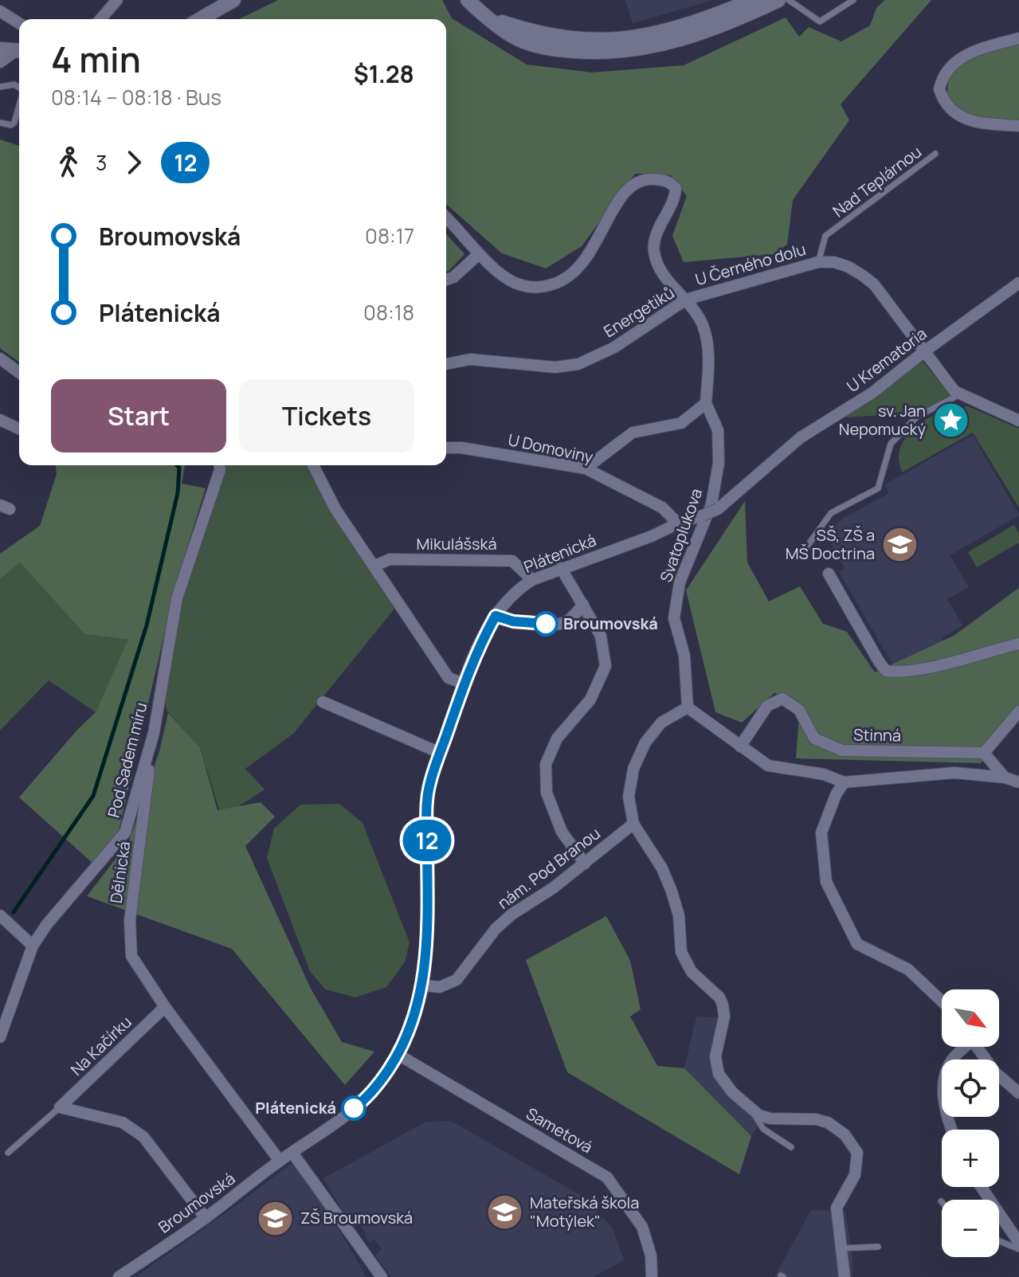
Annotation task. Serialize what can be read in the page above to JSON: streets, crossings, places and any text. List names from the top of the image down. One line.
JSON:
{"streets":{"street":["U Černého dolu","Energetiků","U Krematoria","U Domoviny","Svatoplukova","Mikulášská","Plátenická","Stinná","Pod Sadem míru","nám. Pod Branou","Dělnická","Na Kačírku","Sametová","Broumovská"],"lane":["Nad Teplárnou"]},"crossings":[["Nad Teplárnou","U Černého dolu"],["U Černého dolu","Energetiků"],["U Černého dolu","U Krematoria"],["Energetiků","Svatoplukova"],["U Krematoria","U Domoviny"],["U Krematoria","Plátenická"],["U Domoviny","Plátenická"],["Mikulášská","Plátenická"],["Plátenická","nám. Pod Branou"],["Plátenická","Broumovská"],["Pod Sadem míru","Dělnická"],["nám. Pod Branou","Broumovská"],["Dělnická","Na Kačírku"],["Sametová","Broumovská"]],"places":{"place":["sv. Jan Nepomucký"],"school or university":["SŠ, ZŠ a MŠ Doctrina","Mateřská škola \"Motýlek\"","ZŠ Broumovská"],"other":["Broumovská","Plátenická"]},"lines":["bus line 12"],"north":"bottom right","page":{"on_map":"12","heading":["4 min","08:14 – 08:18 · Bus","$1.28"],"legs":["3","12"],"list":[{"name":"Broumovská","value":"08:17"},{"name":"Plátenická","value":"08:18"}],"buttons":["Start","Tickets"],"map_buttons":["+","−"]}}
